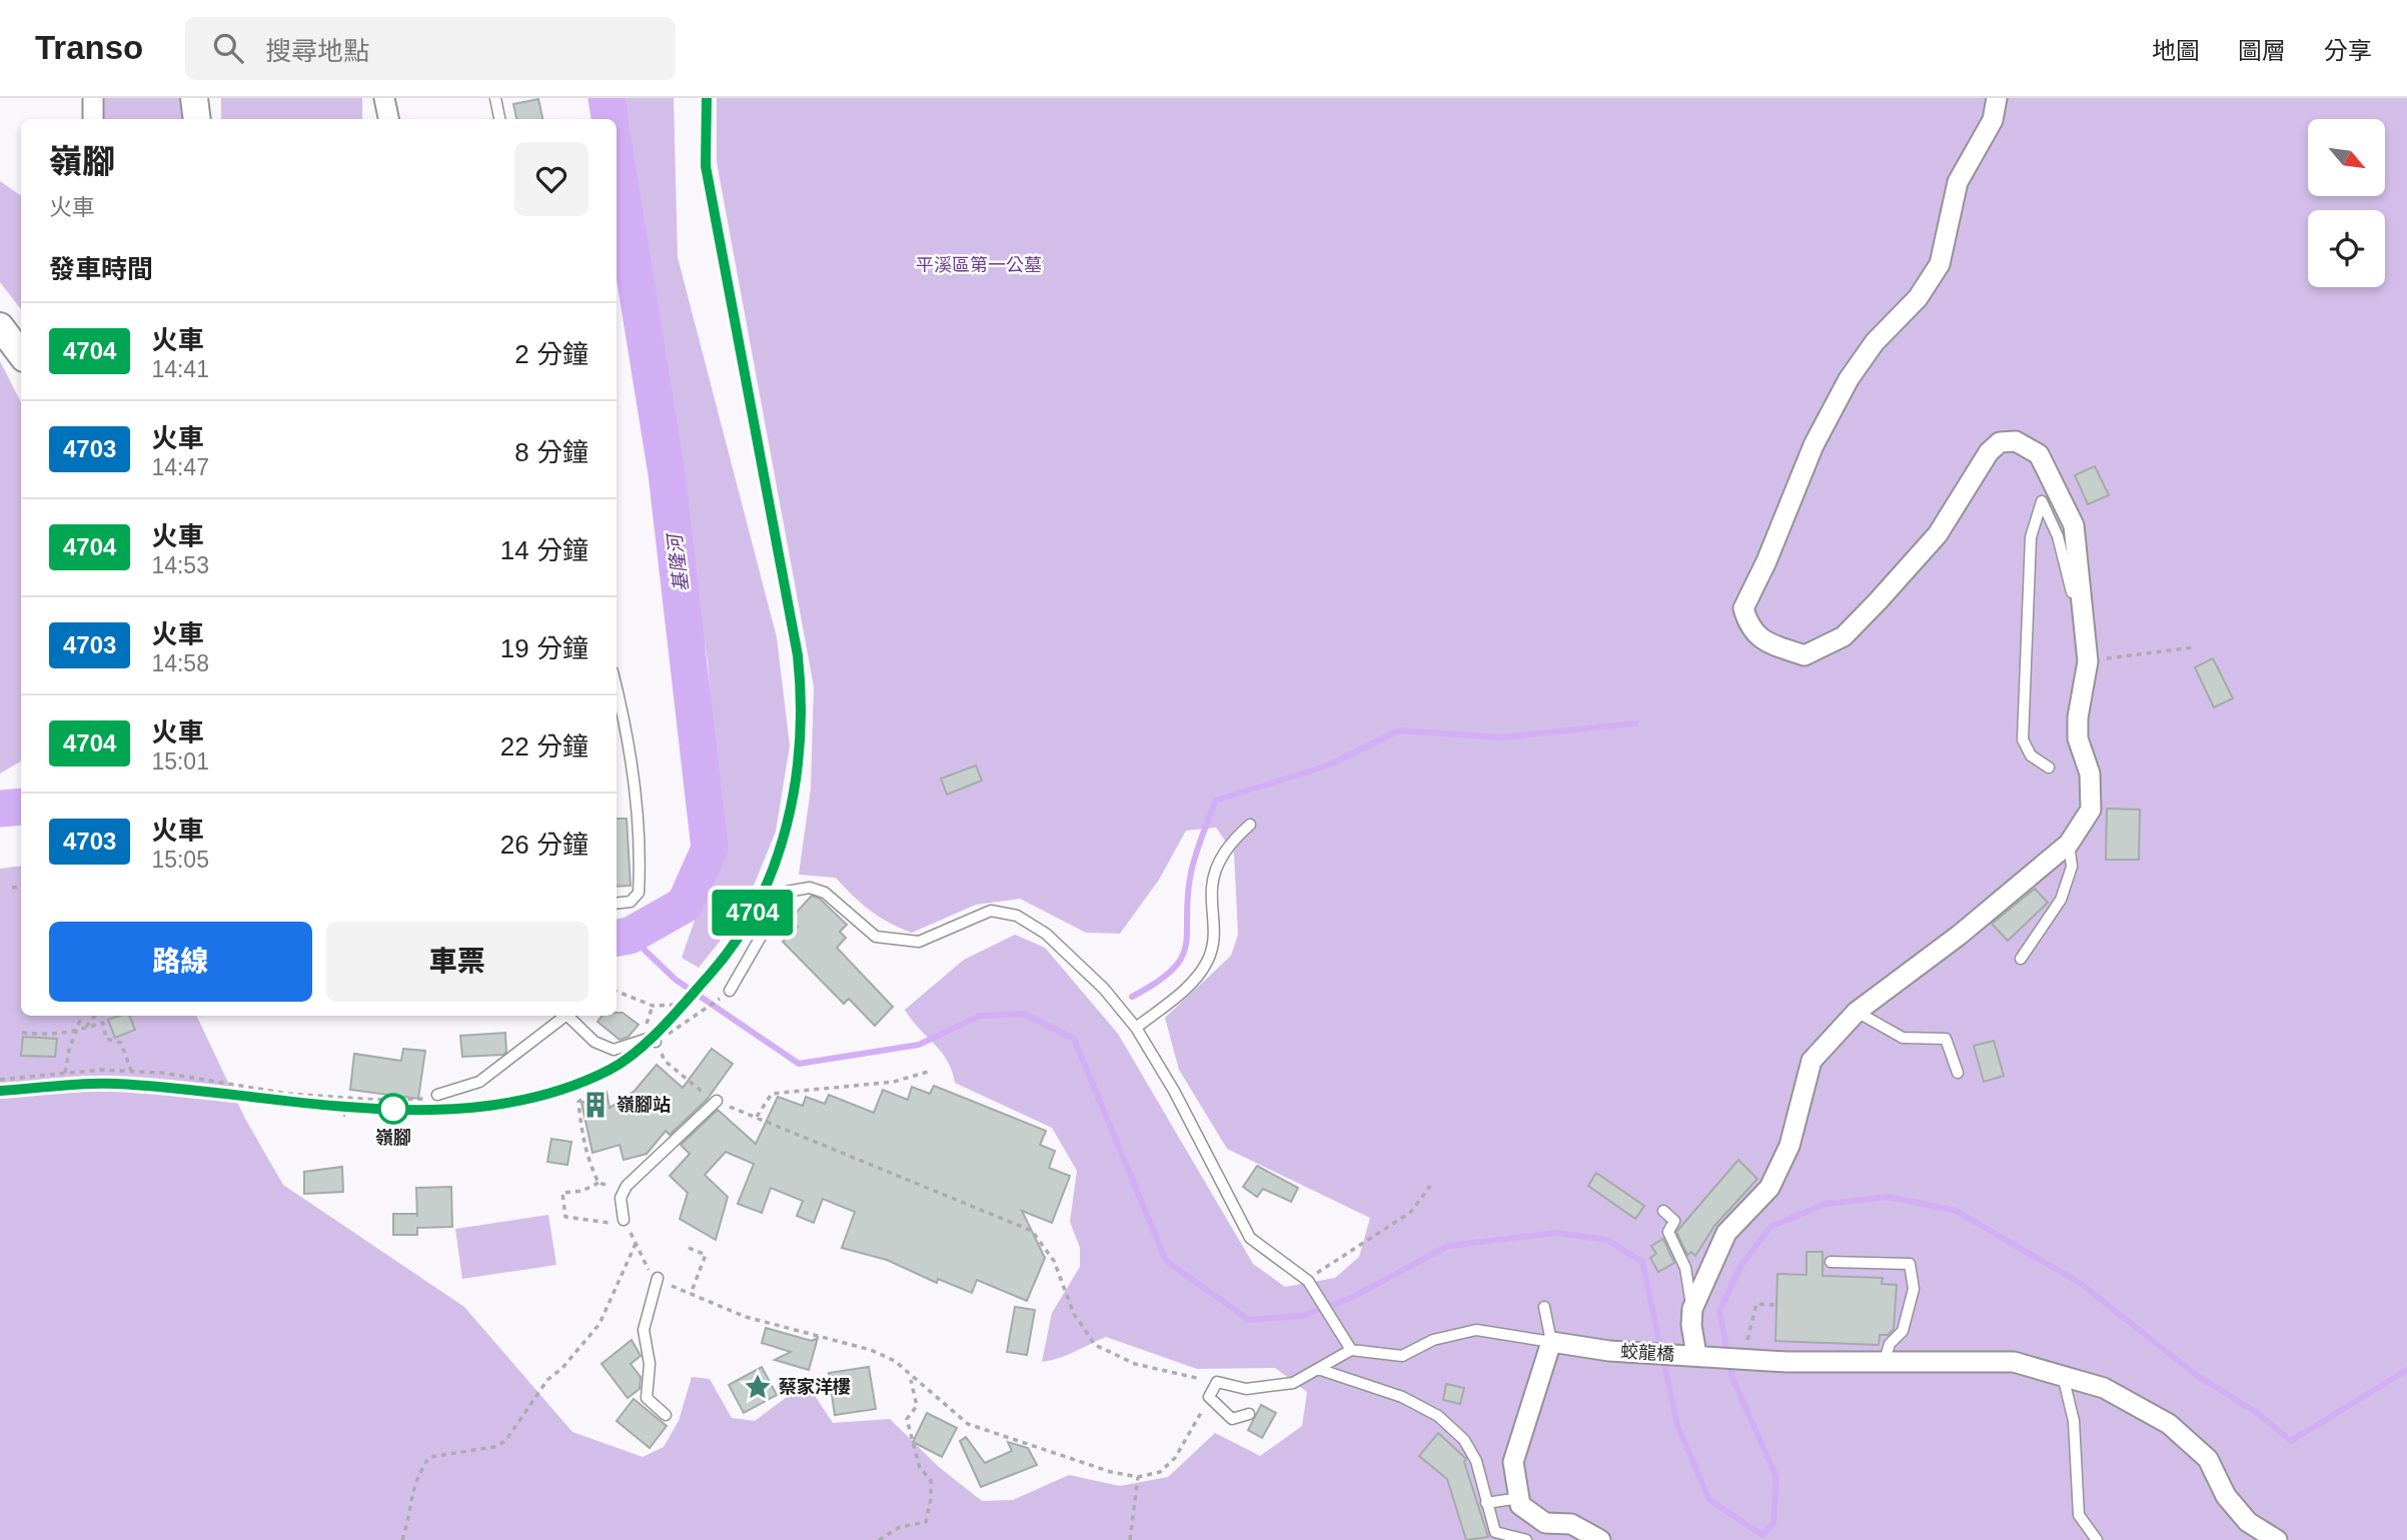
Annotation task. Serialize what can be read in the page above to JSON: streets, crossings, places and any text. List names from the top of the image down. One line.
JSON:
{"streets":{"street":["蛟龍橋"]},"water":["基隆河"],"parks":["平溪區第一公墓"],"places":{"building":["嶺腳站"],"other":["嶺腳"],"place":["蔡家洋樓"]},"north":"bottom right","page":{"header":"Transo","search":"搜尋地點","nav":["地圖","圖層","分享"],"on_map":"4704","heading":[["嶺腳","火車"],"發車時間"],"list":[{"mark":"4704","name":"火車","note":"14:41","value":"2 分鐘"},{"mark":"4703","name":"火車","note":"14:47","value":"8 分鐘"},{"mark":"4704","name":"火車","note":"14:53","value":"14 分鐘"},{"mark":"4703","name":"火車","note":"14:58","value":"19 分鐘"},{"mark":"4704","name":"火車","note":"15:01","value":"22 分鐘"},{"mark":"4703","name":"火車","note":"15:05","value":"26 分鐘"}],"buttons":["路線","車票"]}}
